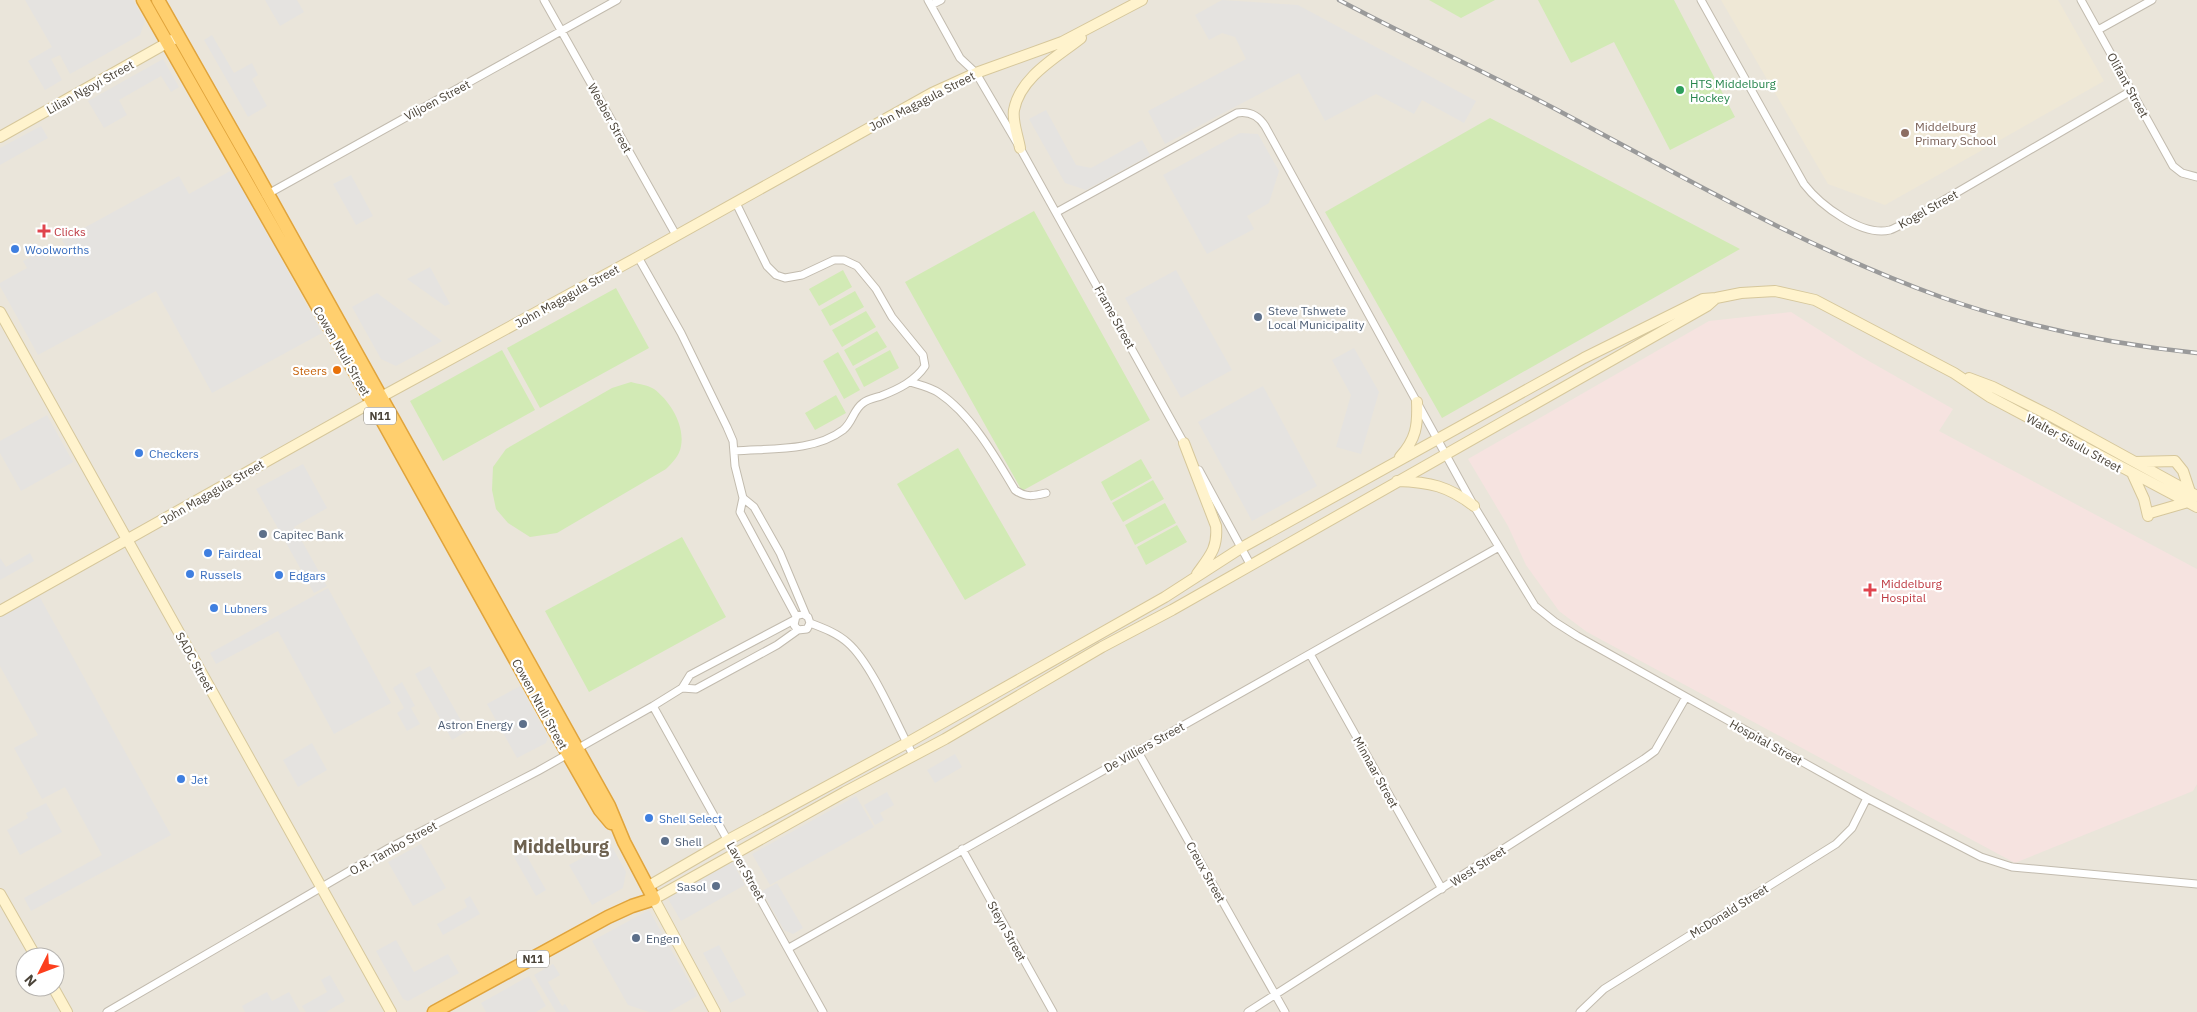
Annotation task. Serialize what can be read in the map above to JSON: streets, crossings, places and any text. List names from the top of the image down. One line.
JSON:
{"streets":{"highway":["Cowen Ntuli Street","N11"],"main road":["Lilian Ngoyi Street","John Magagula Street","Walter Sisulu Street","SADC Street"],"street":["Olifant Street","Viljoen Street","Weeber Street","Kogel Street","Frame Street","Hospital Street","De Villiers Street","Minnaar Street","O.R. Tambo Street","West Street","Laver Street","Creux Street","McDonald Street","Steyn Street"]},"crossings":[["Olifant Street","Kogel Street"],["Lilian Ngoyi Street","Cowen Ntuli Street"],["Viljoen Street","Weeber Street"],["Viljoen Street","Cowen Ntuli Street"],["John Magagula Street","Weeber Street"],["John Magagula Street","Frame Street"],["John Magagula Street","Cowen Ntuli Street"],["John Magagula Street","SADC Street"],["Frame Street","Walter Sisulu Street"],["Frame Street","Hospital Street"],["Cowen Ntuli Street","N11"],["Cowen Ntuli Street","Walter Sisulu Street"],["Cowen Ntuli Street","O.R. Tambo Street"],["N11","Walter Sisulu Street"],["Walter Sisulu Street","Hospital Street"],["Walter Sisulu Street","Laver Street"],["SADC Street","O.R. Tambo Street"],["Hospital Street","De Villiers Street"],["Hospital Street","West Street"],["Hospital Street","McDonald Street"],["De Villiers Street","Minnaar Street"],["De Villiers Street","Laver Street"],["De Villiers Street","Creux Street"],["De Villiers Street","Steyn Street"],["Minnaar Street","West Street"],["O.R. Tambo Street","Laver Street"],["West Street","Creux Street"]],"districts":["Middelburg"],"places":{"other":["HTS Middelburg Hockey","Middelburg Primary School","Woolworths","Steve Tshwete Local Municipality","Steers","Checkers","Capitec Bank","Fairdeal","Russels","Edgars","Lubners","Astron Energy","Jet","Shell Select","Shell","Sasol","Engen"],"health":["Clicks","Middelburg Hospital"]},"north":"bottom left"}
